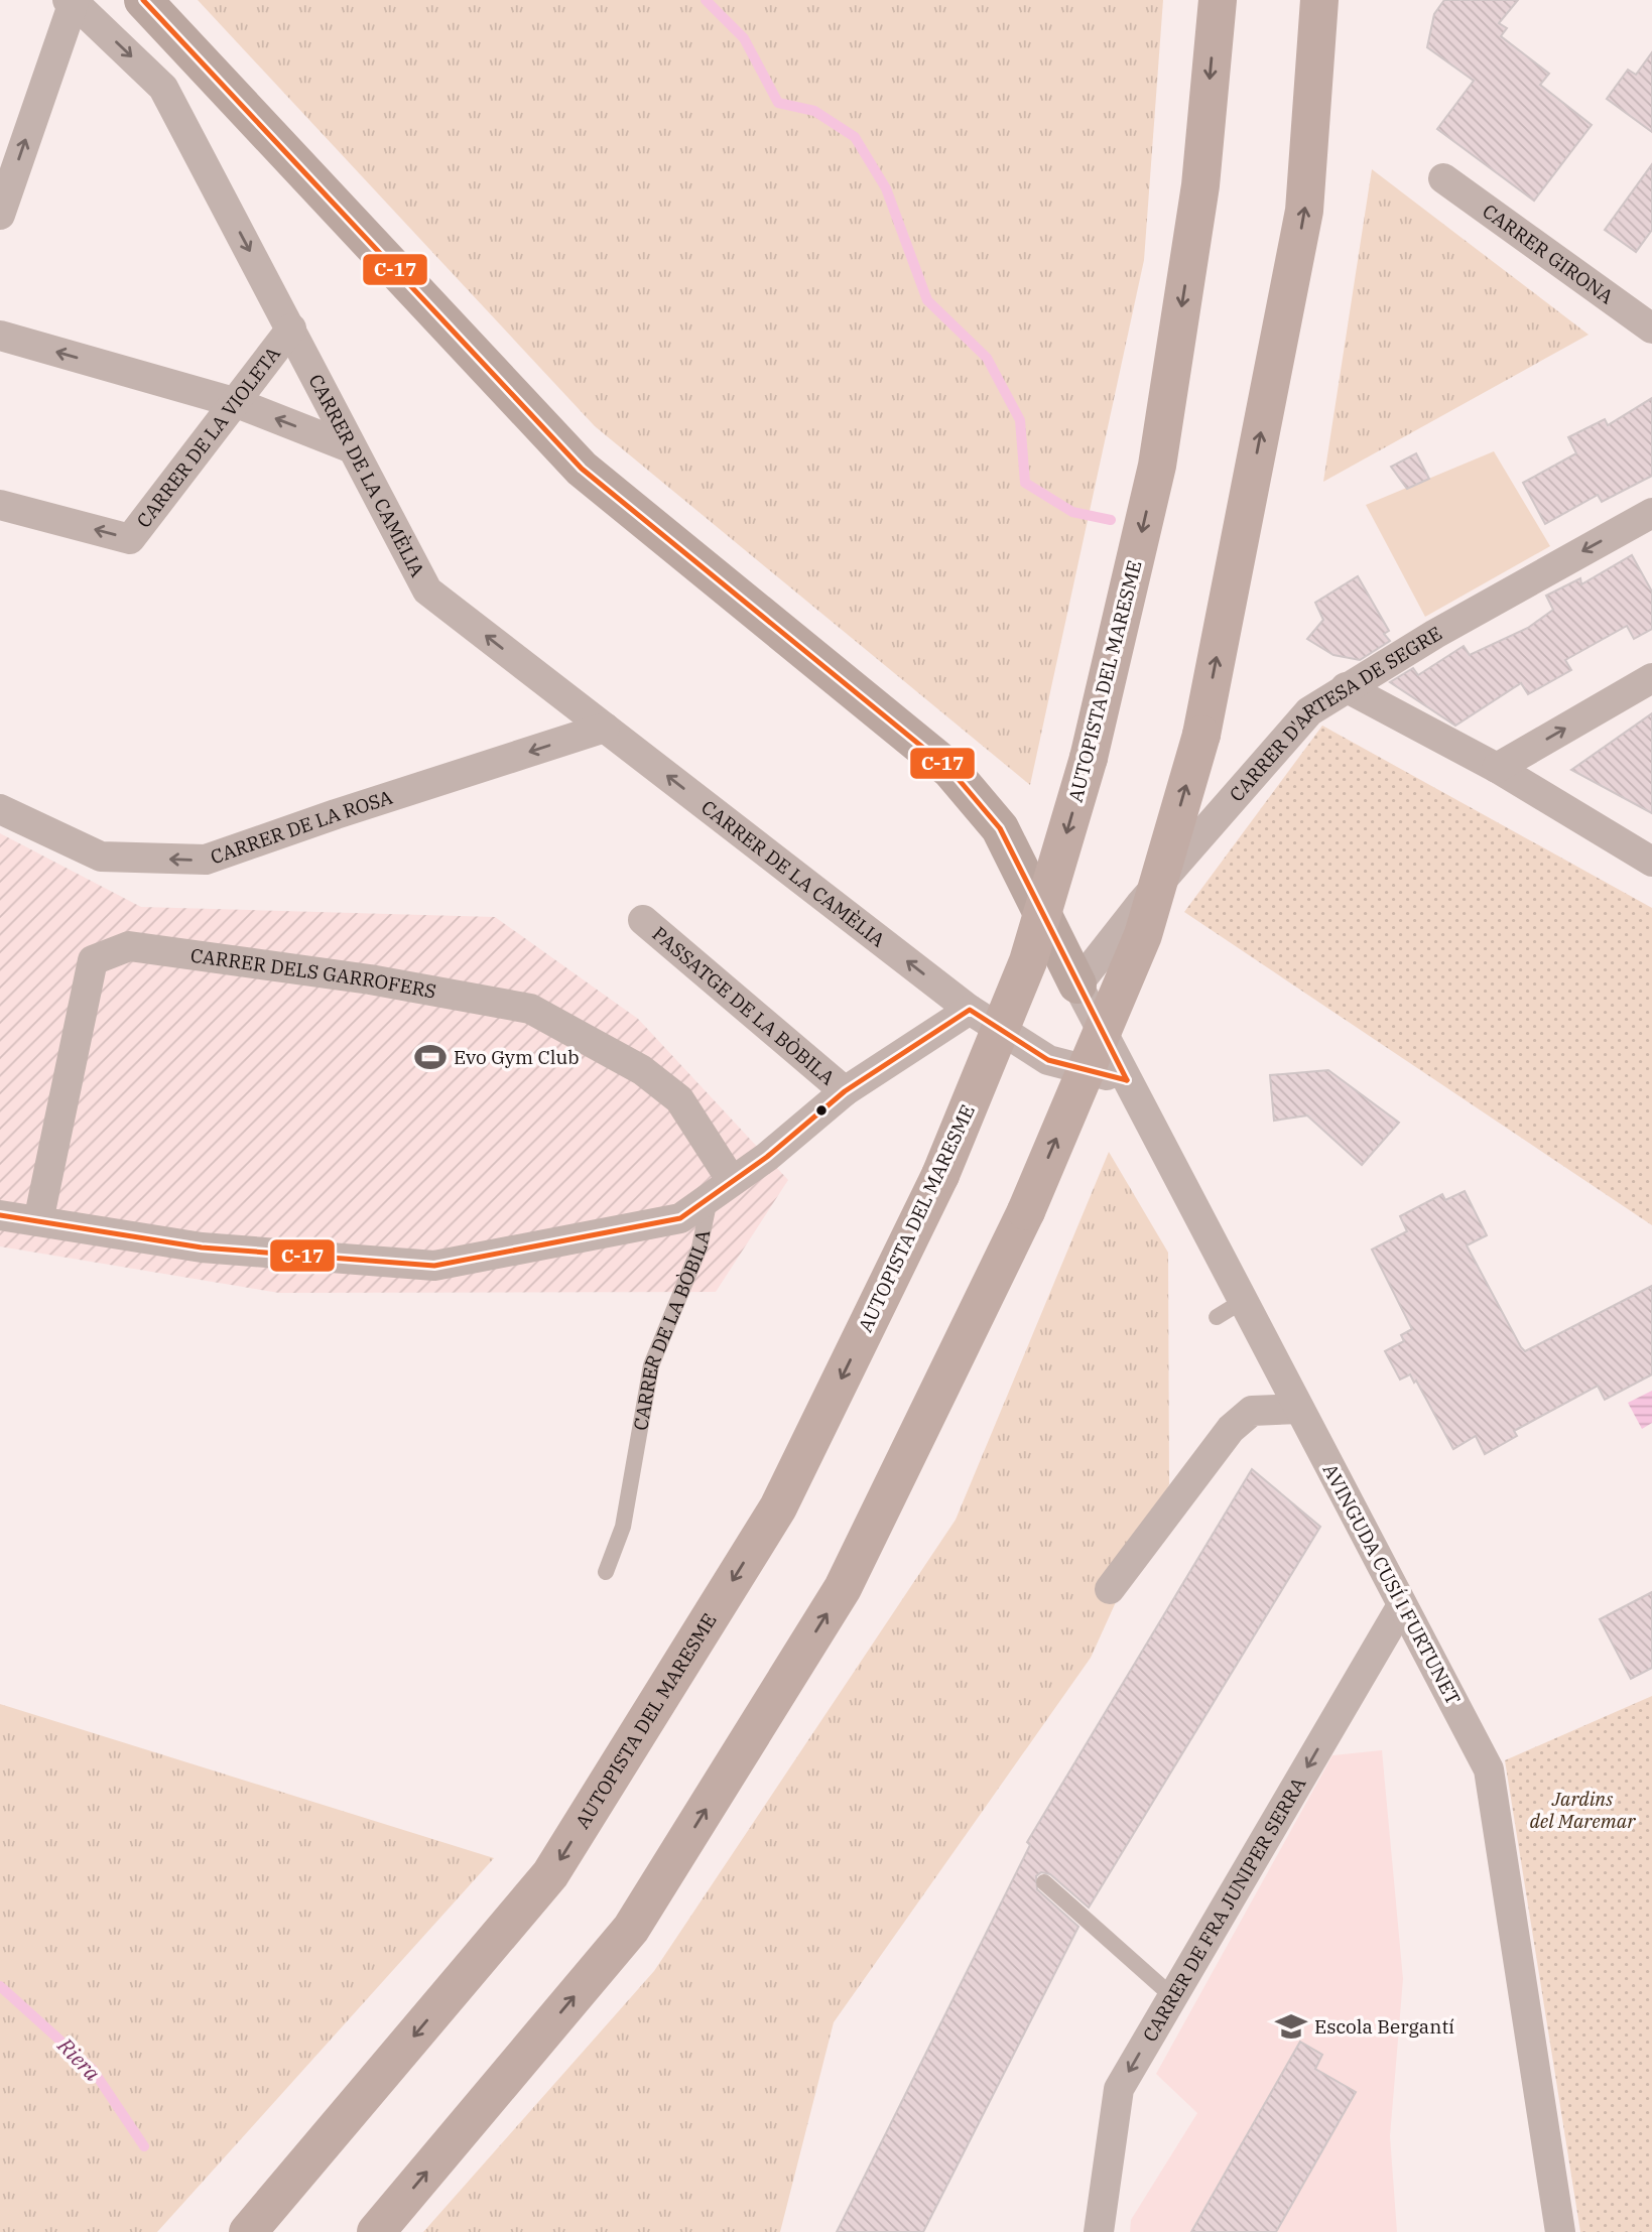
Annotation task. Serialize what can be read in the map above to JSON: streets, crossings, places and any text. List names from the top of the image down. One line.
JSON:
{"streets":{"highway":["AUTOPISTA DEL MARESME"],"street":["CARRER GIRONA","CARRER DE LA VIOLETA","CARRER DE LA CAMÈLIA","CARRER D'ARTESA DE SEGRE","CARRER DE LA ROSA","CARRER DELS GARROFERS","PASSATGE DE LA BÒBILA","AVINGUDA CUSÍ I FURTUNET","CARRER DE FRA JUNIPER SERRA"],"lane":["CARRER DE LA BÒBILA"]},"crossings":[["CARRER DE LA VIOLETA","CARRER DE LA CAMÈLIA"],["CARRER DE LA CAMÈLIA","CARRER DE LA ROSA"],["CARRER D'ARTESA DE SEGRE","AVINGUDA CUSÍ I FURTUNET"],["CARRER DELS GARROFERS","CARRER DE LA BÒBILA"],["AVINGUDA CUSÍ I FURTUNET","CARRER DE FRA JUNIPER SERRA"]],"one_way":["CARRER DE LA VIOLETA","CARRER DE LA ROSA","CARRER DE FRA JUNIPER SERRA"],"water":["Riera"],"parks":["Jardins del Maremar"],"places":{"sports":["Evo Gym Club"],"school or university":["Escola Bergantí"]},"lines":["transit line C-17"]}
